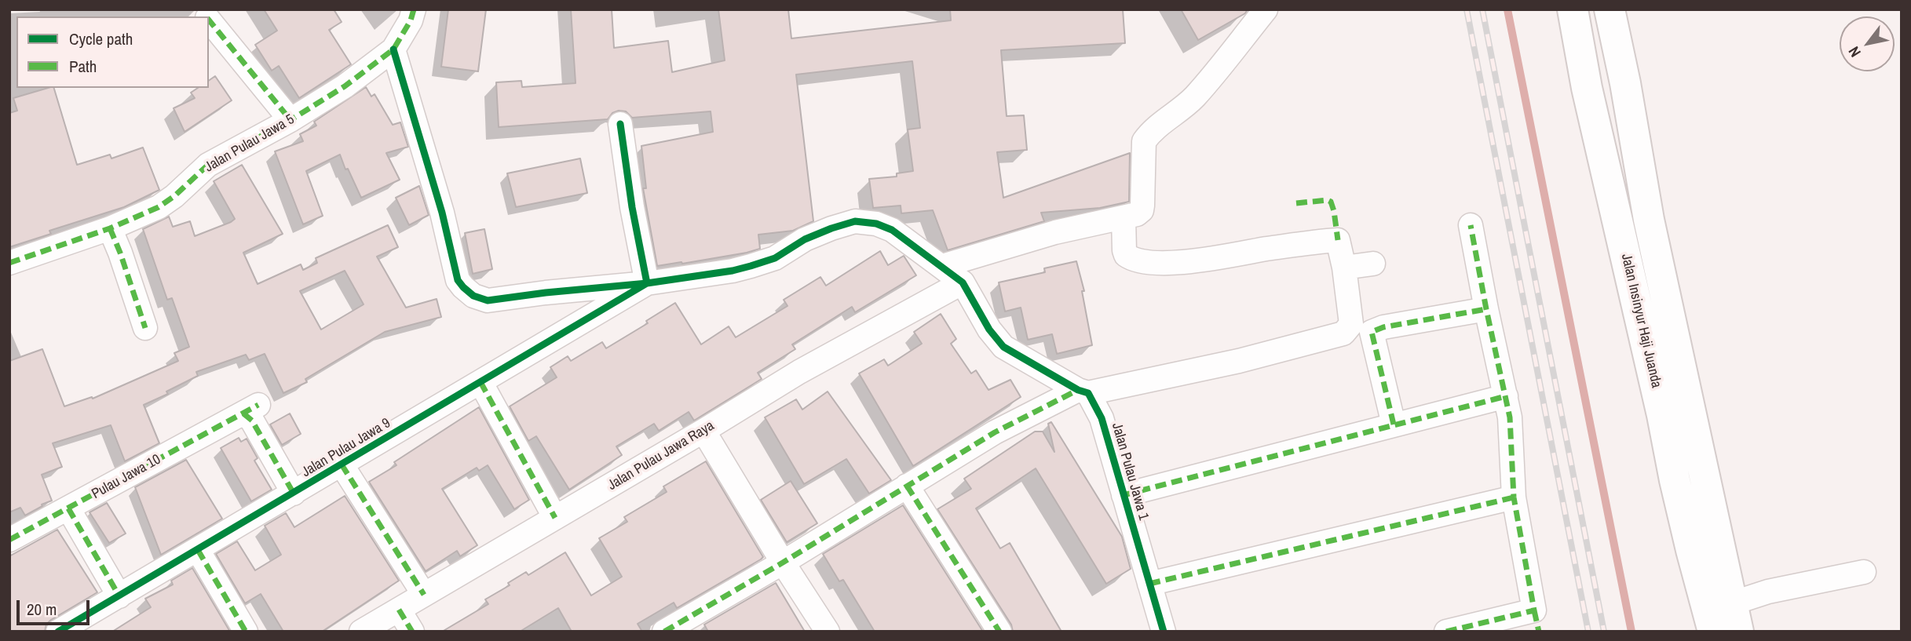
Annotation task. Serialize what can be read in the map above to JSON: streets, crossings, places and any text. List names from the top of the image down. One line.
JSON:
{"streets":{"highway":["Jalan Insinyur Haji Juanda"],"street":["Jalan Pulau Jawa 5","Jalan Pulau Jawa 9","Jalan Pulau Jawa Raya","Jalan Pulau Jawa 1","Pulau Jawa 10"]},"crossings":[["Jalan Pulau Jawa 9","Pulau Jawa 10"]],"legend":["Cycle path","Path"],"scale_bar":"20 m","north":"bottom left"}
